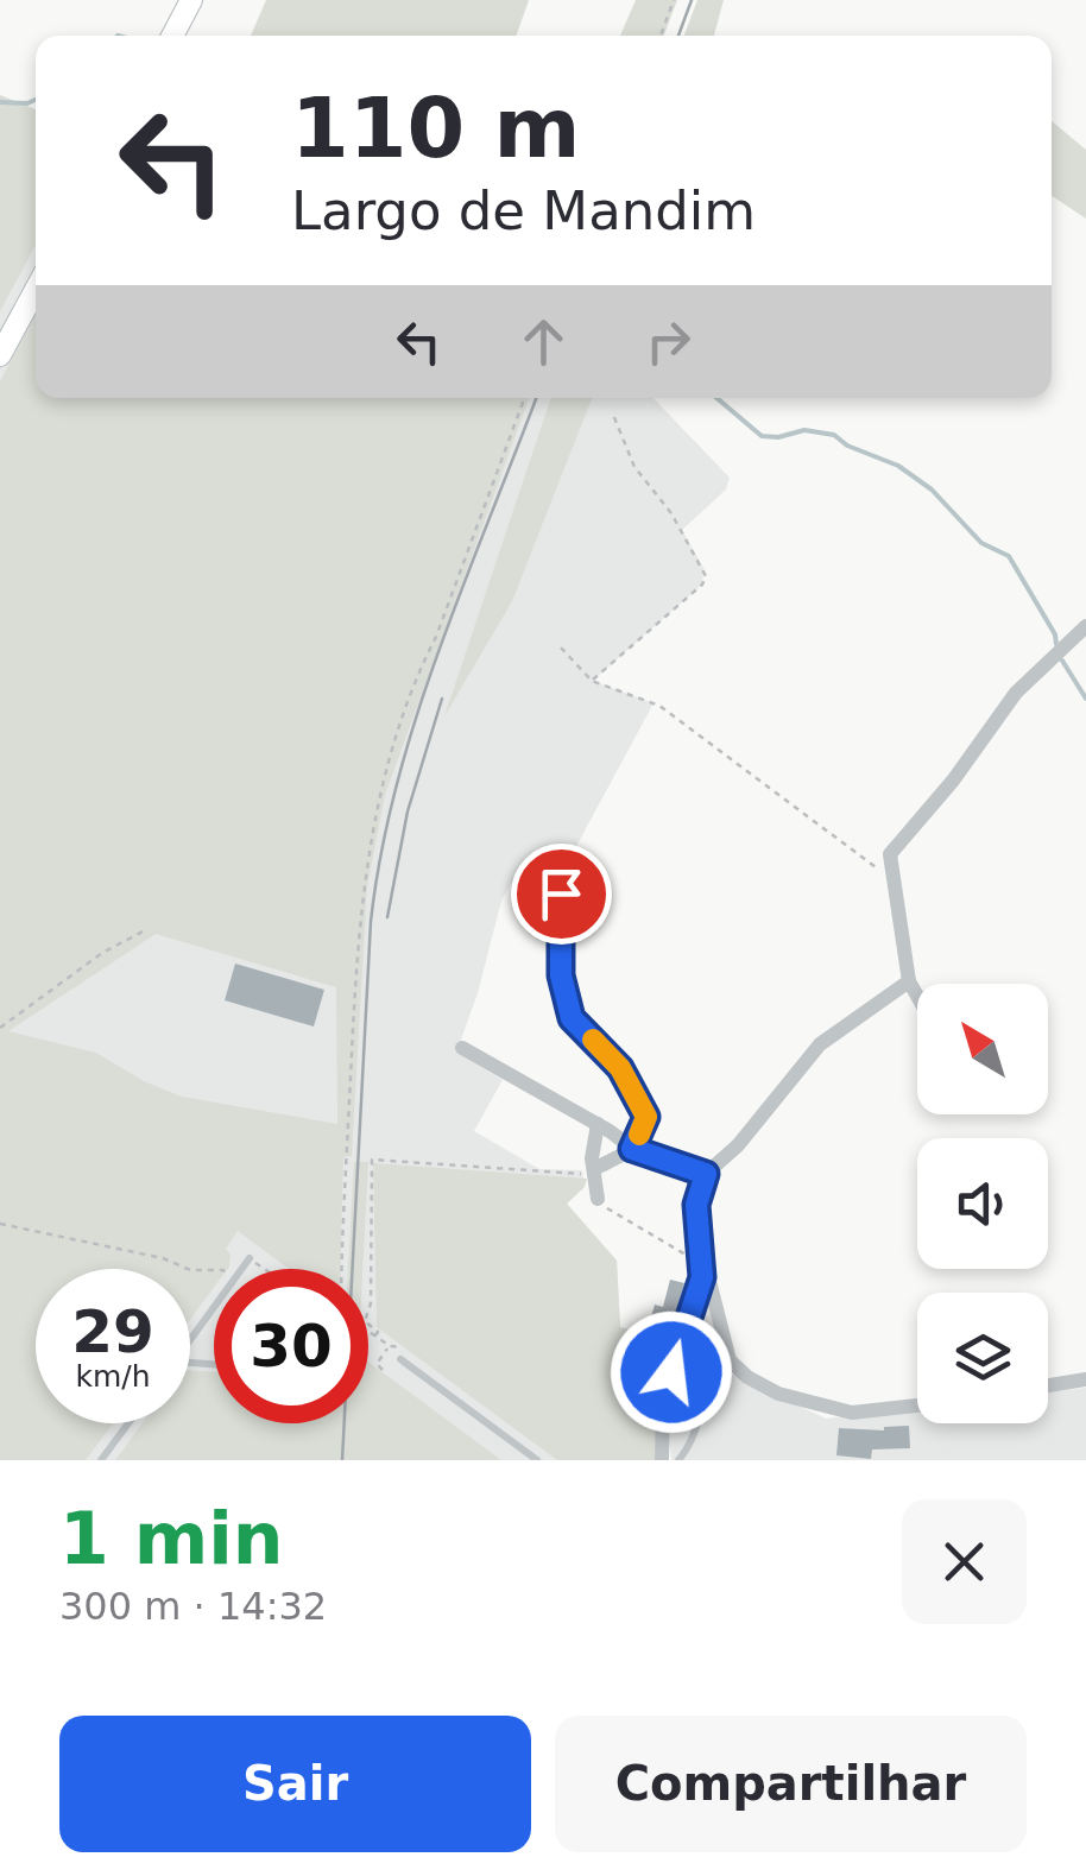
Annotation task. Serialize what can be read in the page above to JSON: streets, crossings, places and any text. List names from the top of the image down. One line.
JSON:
{"north":"top left","page":{"turn":["110 m","Largo de Mandim"],"speed":"29 km/h","limit":"30","heading":["1 min","300 m · 14:32"],"buttons":["Sair","Compartilhar"]}}
